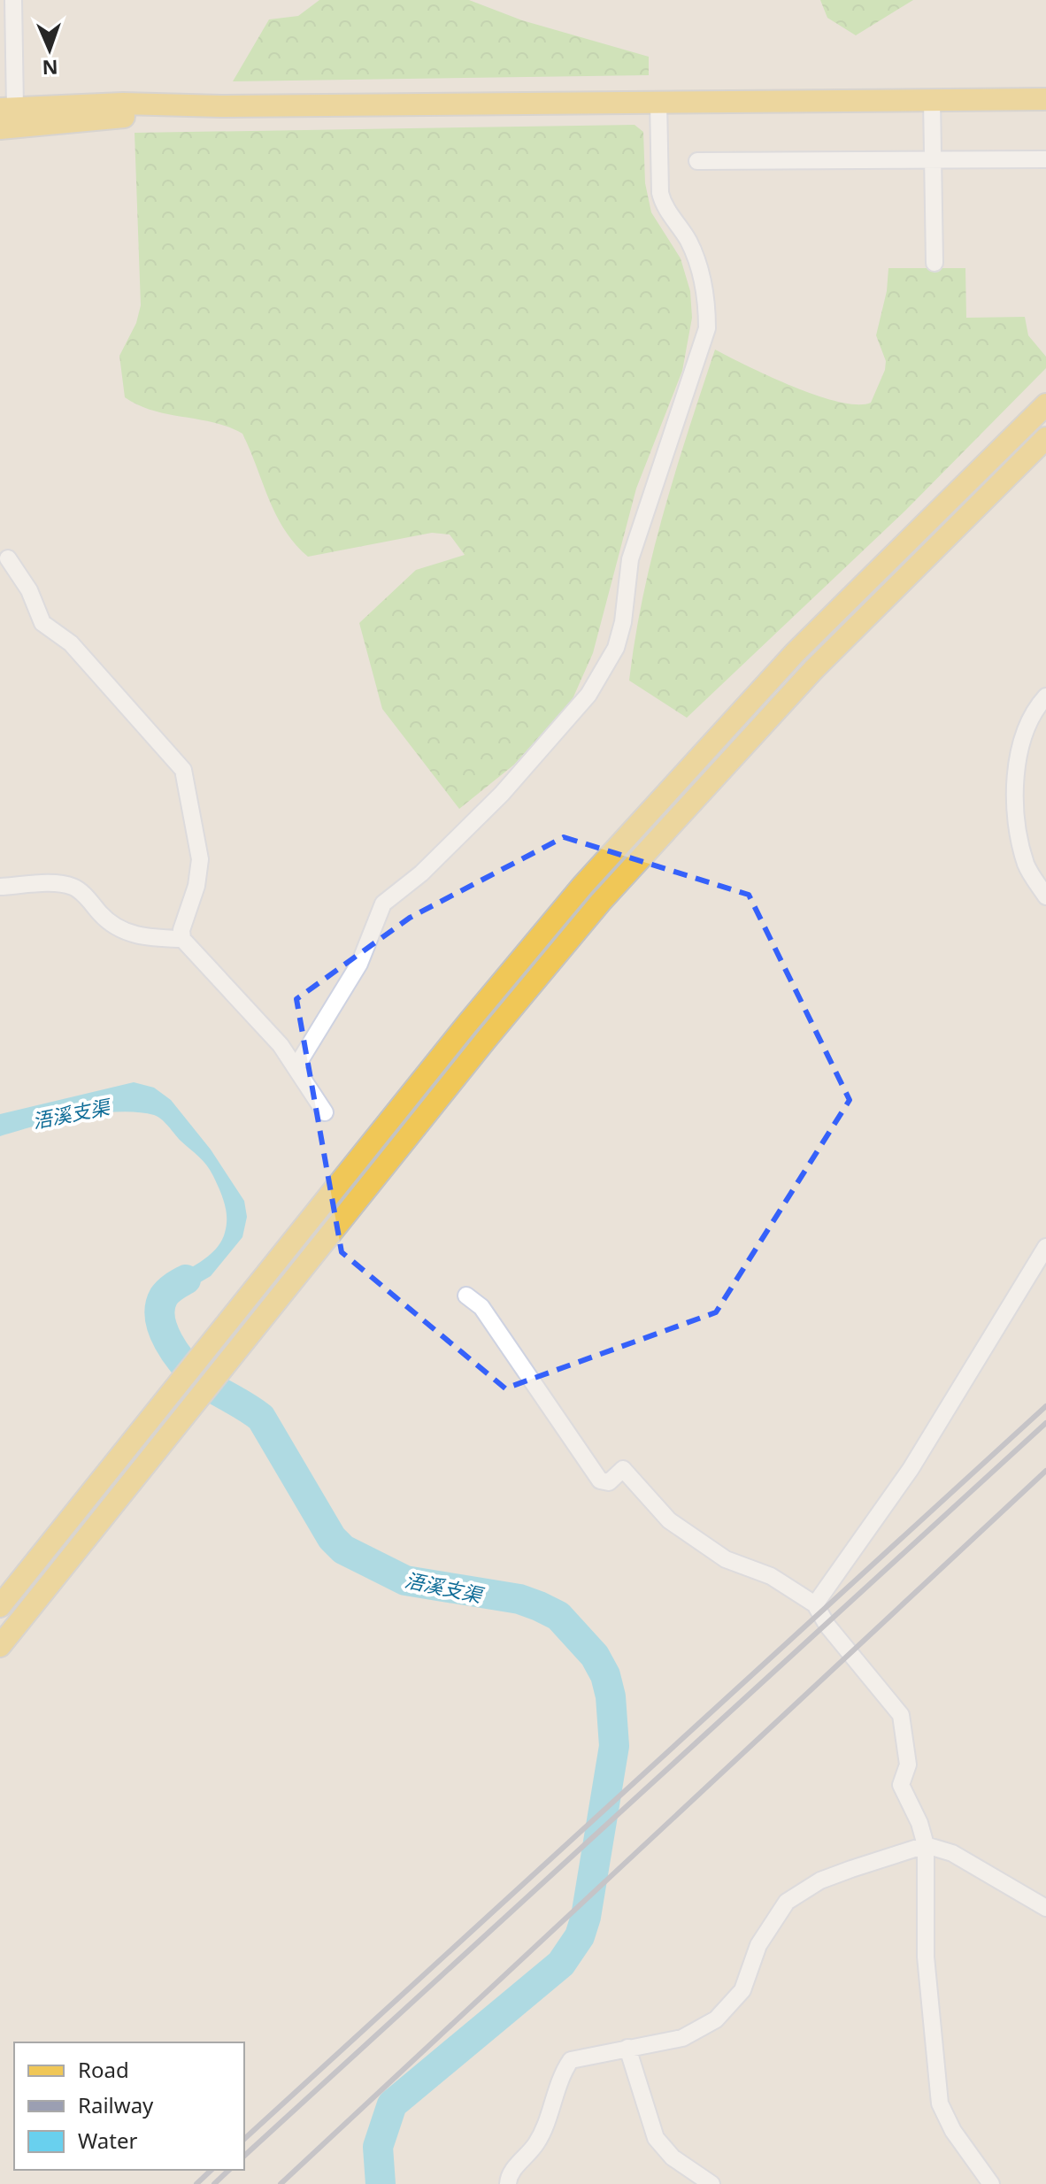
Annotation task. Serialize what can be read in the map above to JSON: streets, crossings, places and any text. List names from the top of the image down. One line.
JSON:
{"water":["浯溪支渠"],"legend":["Road","Railway","Water"],"north":"bottom"}
